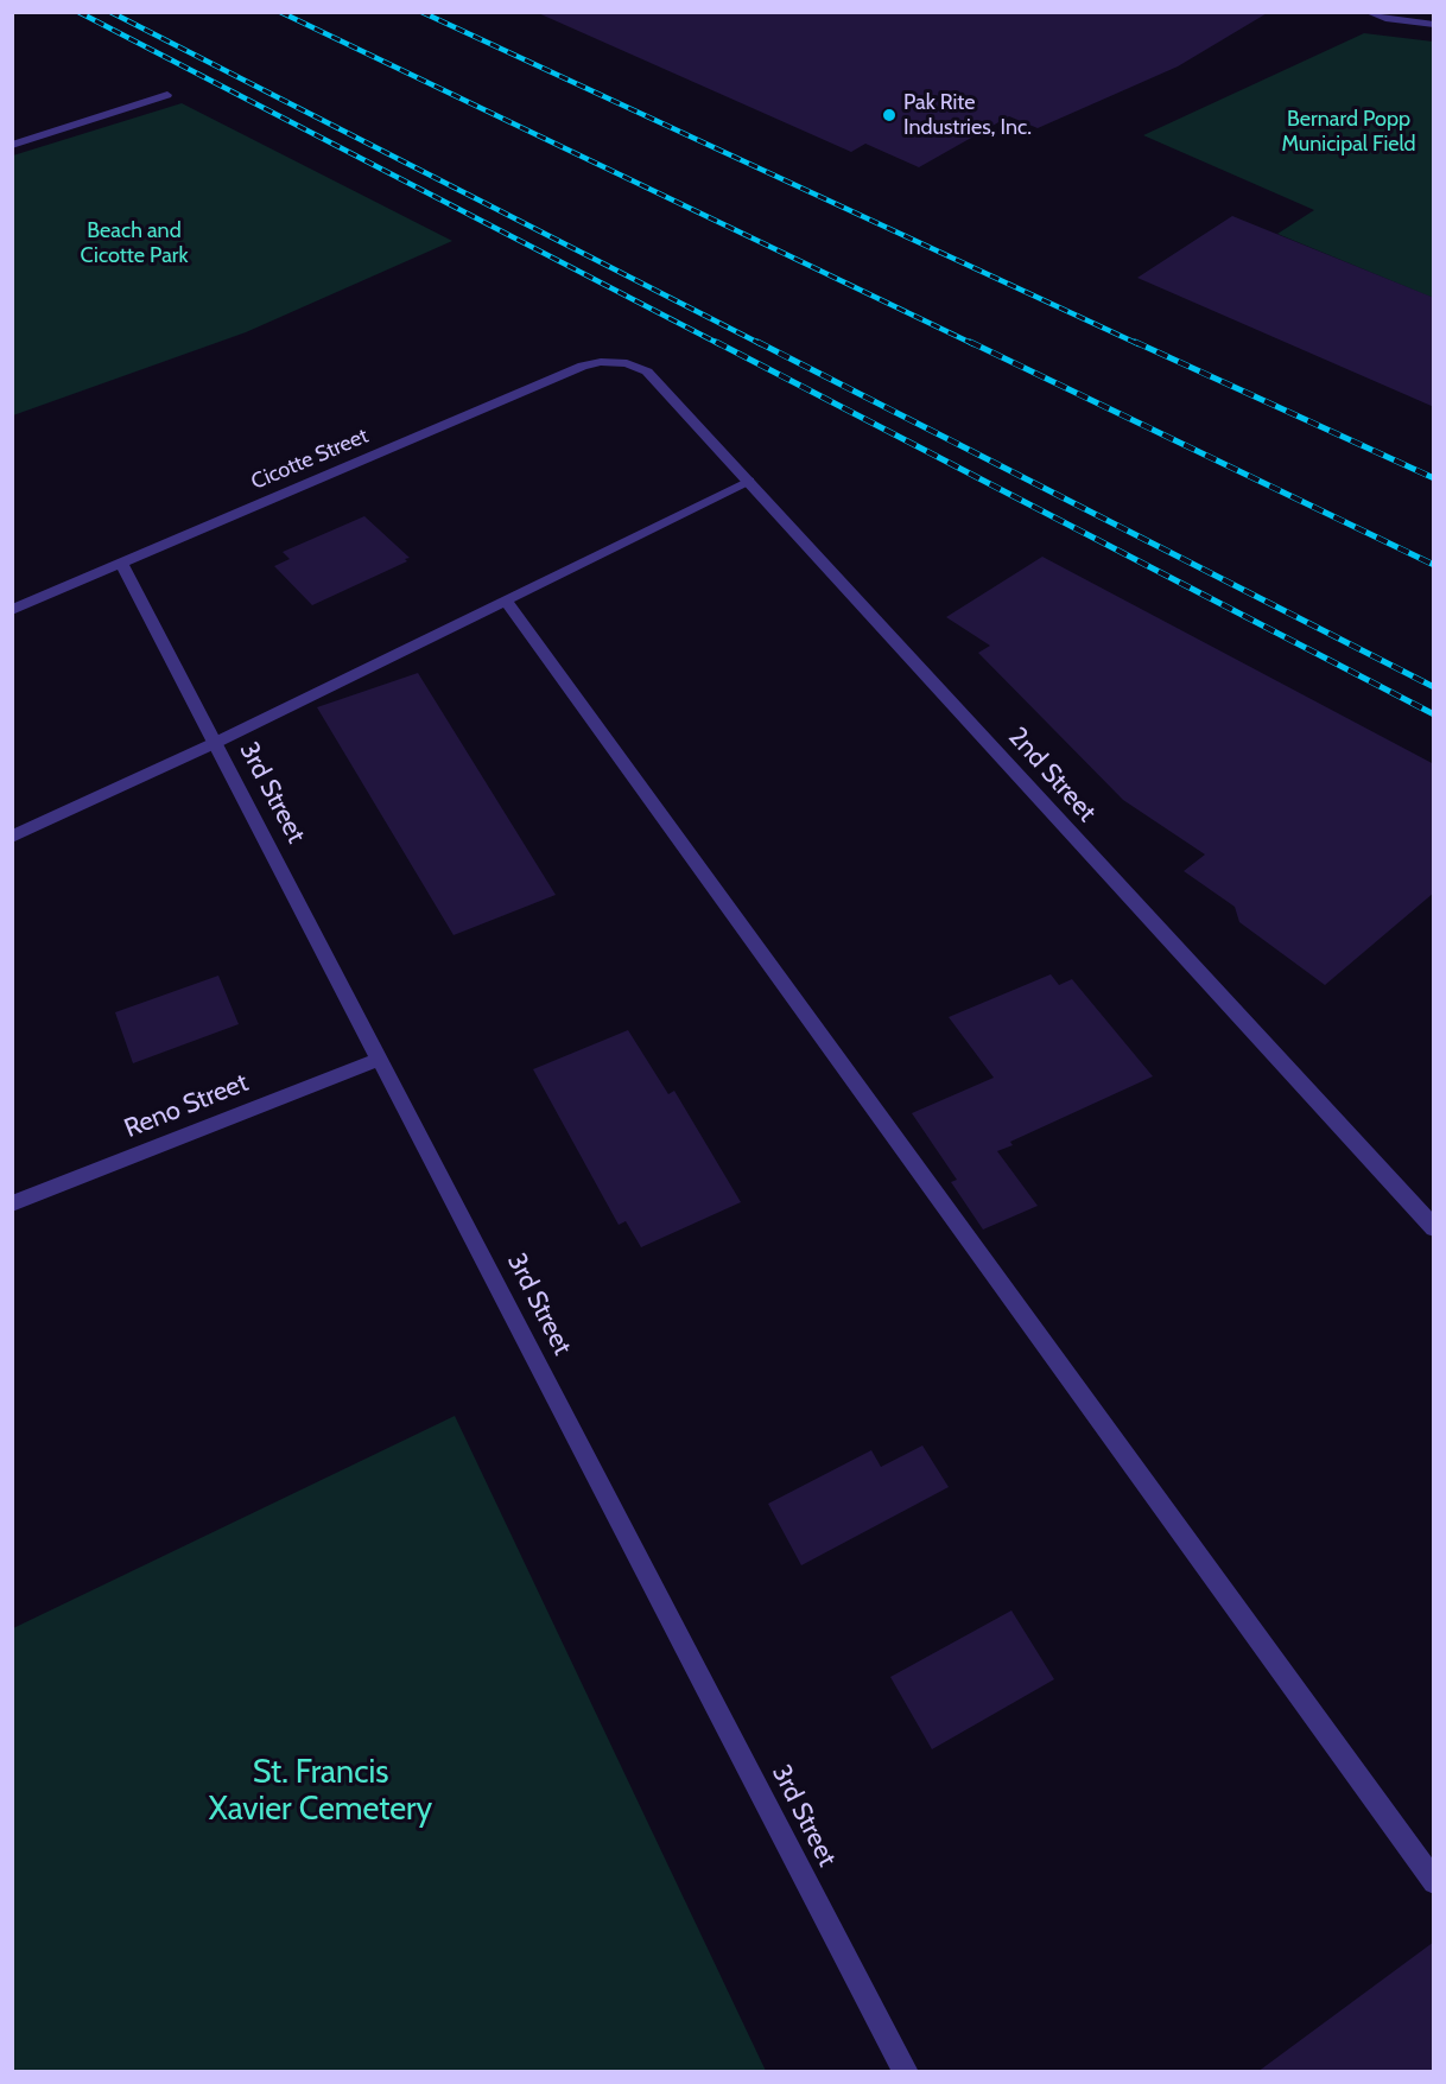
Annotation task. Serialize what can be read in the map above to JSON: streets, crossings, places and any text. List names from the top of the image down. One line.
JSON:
{"streets":{"street":["Cicotte Street","2nd Street","3rd Street","Reno Street"]},"crossings":[["Cicotte Street","2nd Street"],["Cicotte Street","3rd Street"],["3rd Street","Reno Street"]],"parks":["Bernard Popp Municipal Field","Beach and Cicotte Park","St. Francis Xavier Cemetery"],"places":["Pak Rite Industries, Inc."]}
